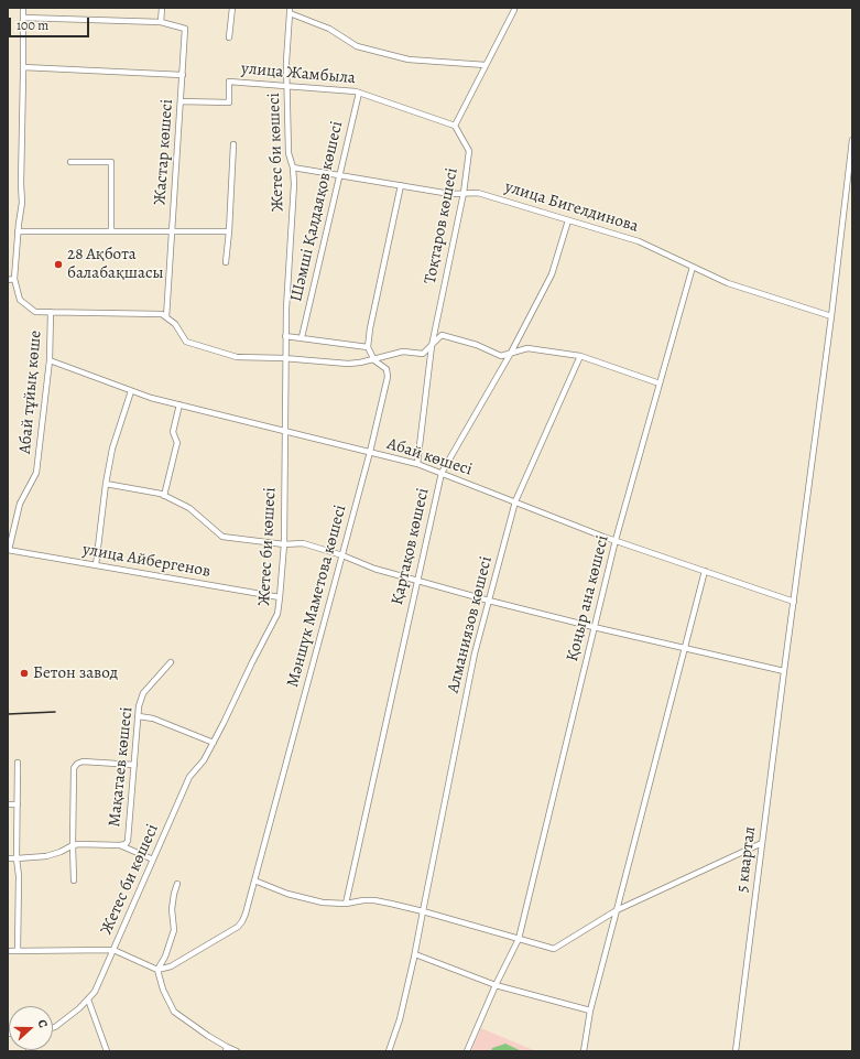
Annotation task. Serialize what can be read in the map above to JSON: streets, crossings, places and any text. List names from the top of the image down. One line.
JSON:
{"streets":{"street":["улица Жамбыла","Жастар көшесі","Жетес би көшесі","улица Бигелдинова","Шәмші Қалдаяқов көшесі","Тоқтаров көшесі","Абай тұйық көше","Абай көшесі","Қартақов көшесі","улица Айбергенов","Мәншүк Маметова көшесі","Қоңыр ана көшесі","Алманиязов көшесі","Мақатаев көшесі","5 квартал"]},"crossings":[["улица Жамбыла","Жастар көшесі"],["улица Жамбыла","Жетес би көшесі"],["улица Жамбыла","Шәмші Қалдаяқов көшесі"],["улица Жамбыла","Тоқтаров көшесі"],["Жетес би көшесі","улица Бигелдинова"],["Жетес би көшесі","Абай көшесі"],["Жетес би көшесі","улица Айбергенов"],["улица Бигелдинова","Шәмші Қалдаяқов көшесі"],["улица Бигелдинова","Тоқтаров көшесі"],["улица Бигелдинова","Қартақов көшесі"],["улица Бигелдинова","Қоңыр ана көшесі"],["улица Бигелдинова","5 квартал"],["Тоқтаров көшесі","Абай көшесі"],["Абай тұйық көше","Абай көшесі"],["Абай тұйық көше","улица Айбергенов"],["Абай көшесі","Қартақов көшесі"],["Абай көшесі","Мәншүк Маметова көшесі"],["Абай көшесі","Қоңыр ана көшесі"],["Абай көшесі","Алманиязов көшесі"],["Абай көшесі","5 квартал"]],"places":["28 Ақбота балабақшасы","Бетон завод"],"scale_bar":"100 m","north":"right"}
